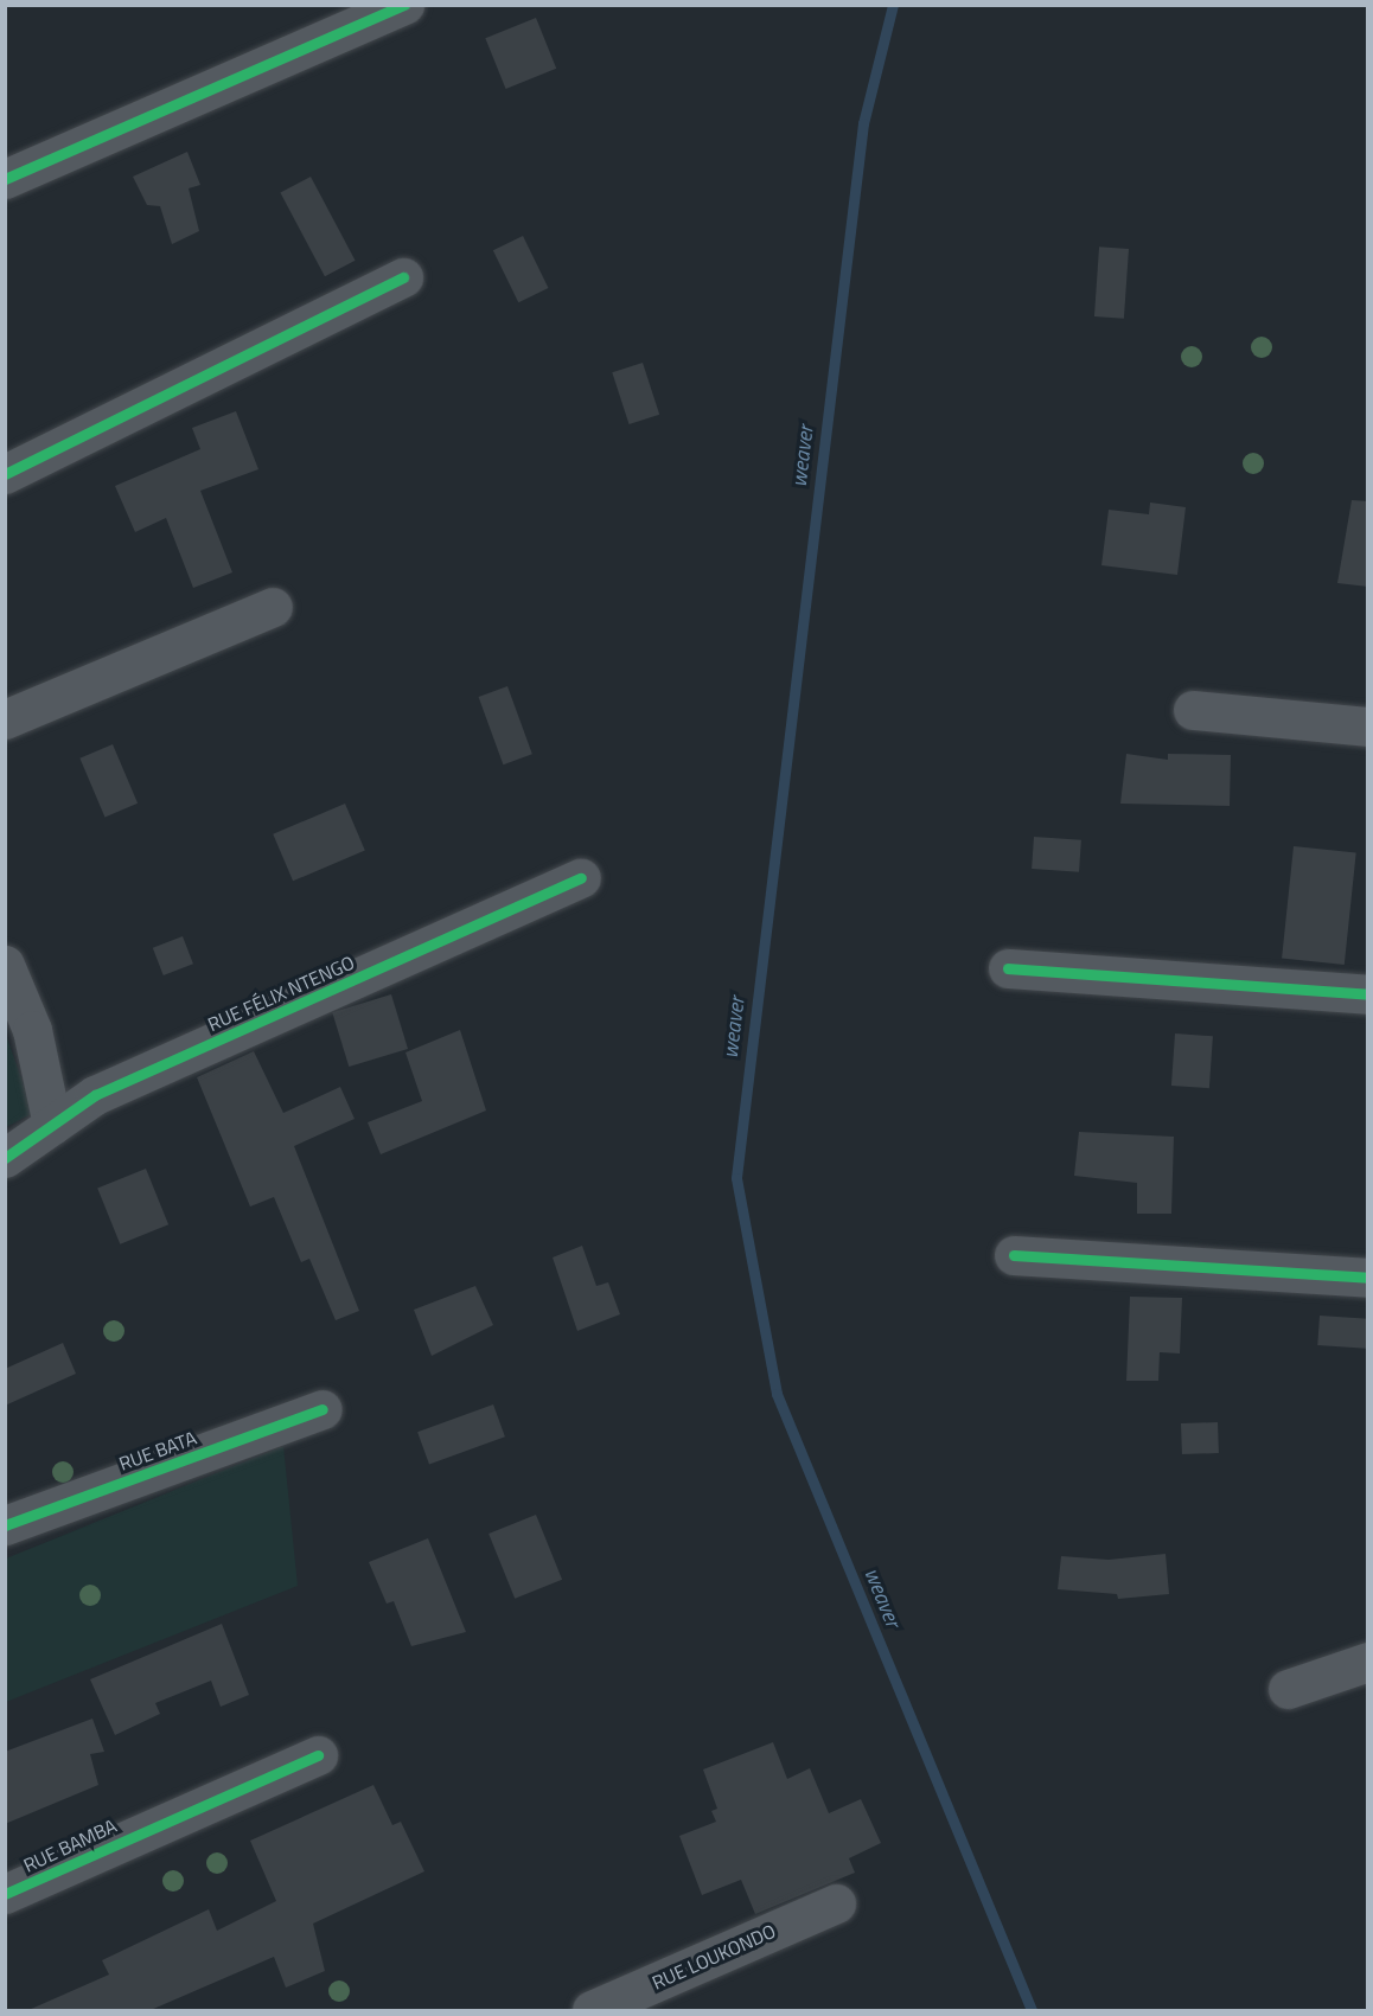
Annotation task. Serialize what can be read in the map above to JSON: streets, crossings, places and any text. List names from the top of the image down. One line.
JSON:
{"streets":{"street":["RUE FÉLIX NTENGO","RUE BATA","RUE BAMBA","RUE LOUKONDO"]},"water":["weaver"]}
